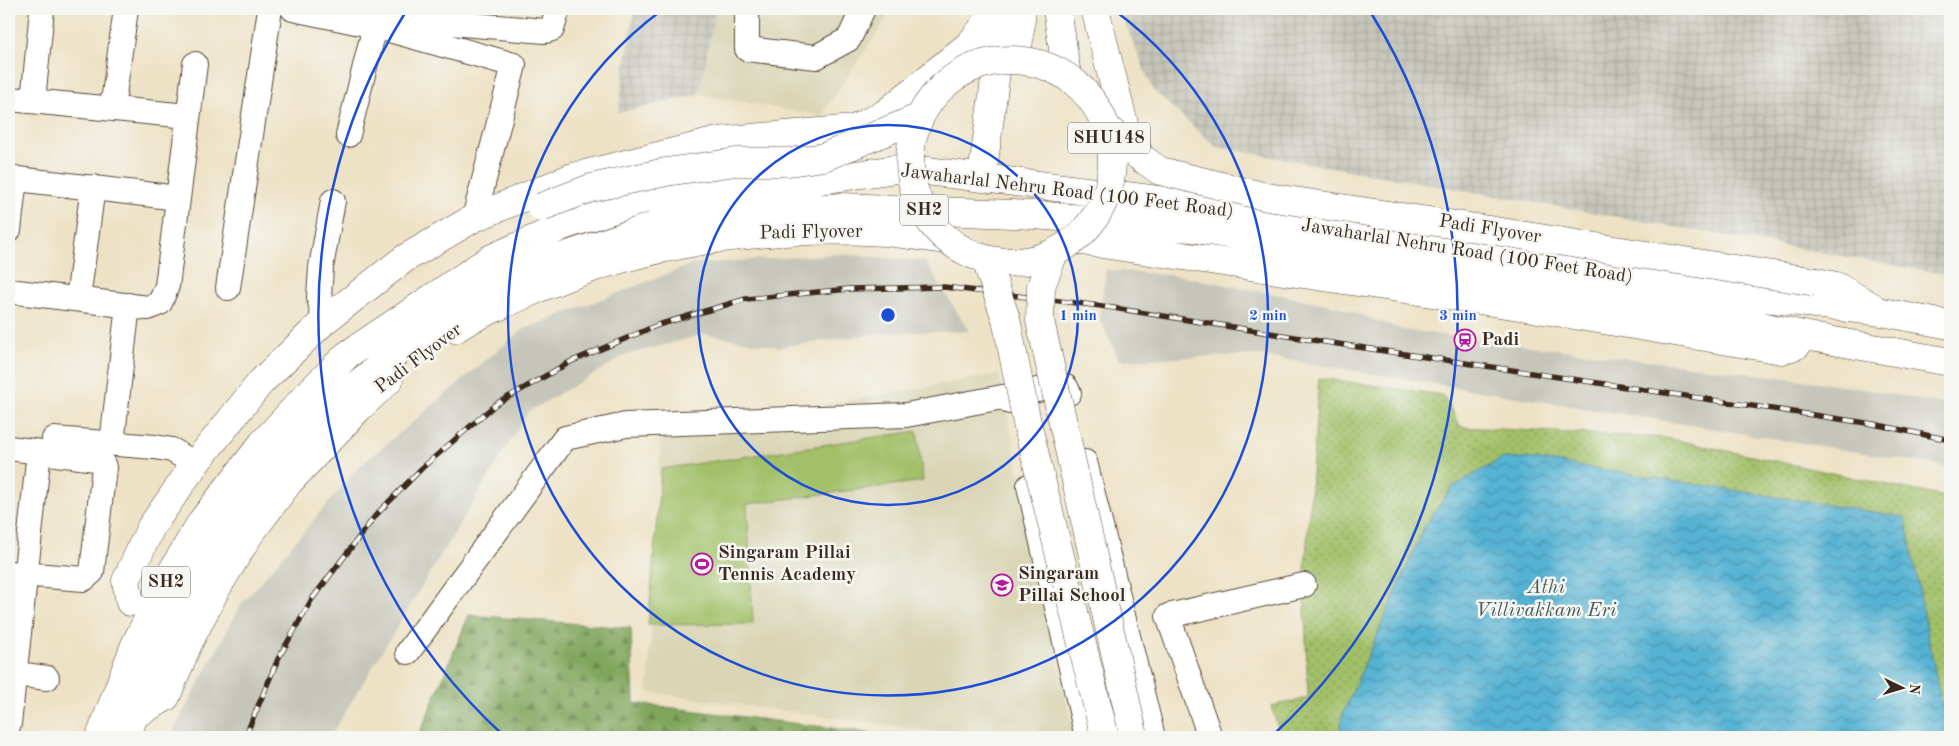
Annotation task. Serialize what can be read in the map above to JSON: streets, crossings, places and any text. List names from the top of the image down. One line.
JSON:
{"streets":{"main road":["SHU148","Jawaharlal Nehru Road (100 Feet Road)","SH2","Padi Flyover"]},"crossings":[["Jawaharlal Nehru Road (100 Feet Road)","Padi Flyover"]],"water":["Athi Villivakkam Eri"],"places":{"station":["Padi"],"sports":["Singaram Pillai Tennis Academy"],"school or university":["Singaram Pillai School"]},"north":"right","rings":["1 min","2 min","3 min"]}
